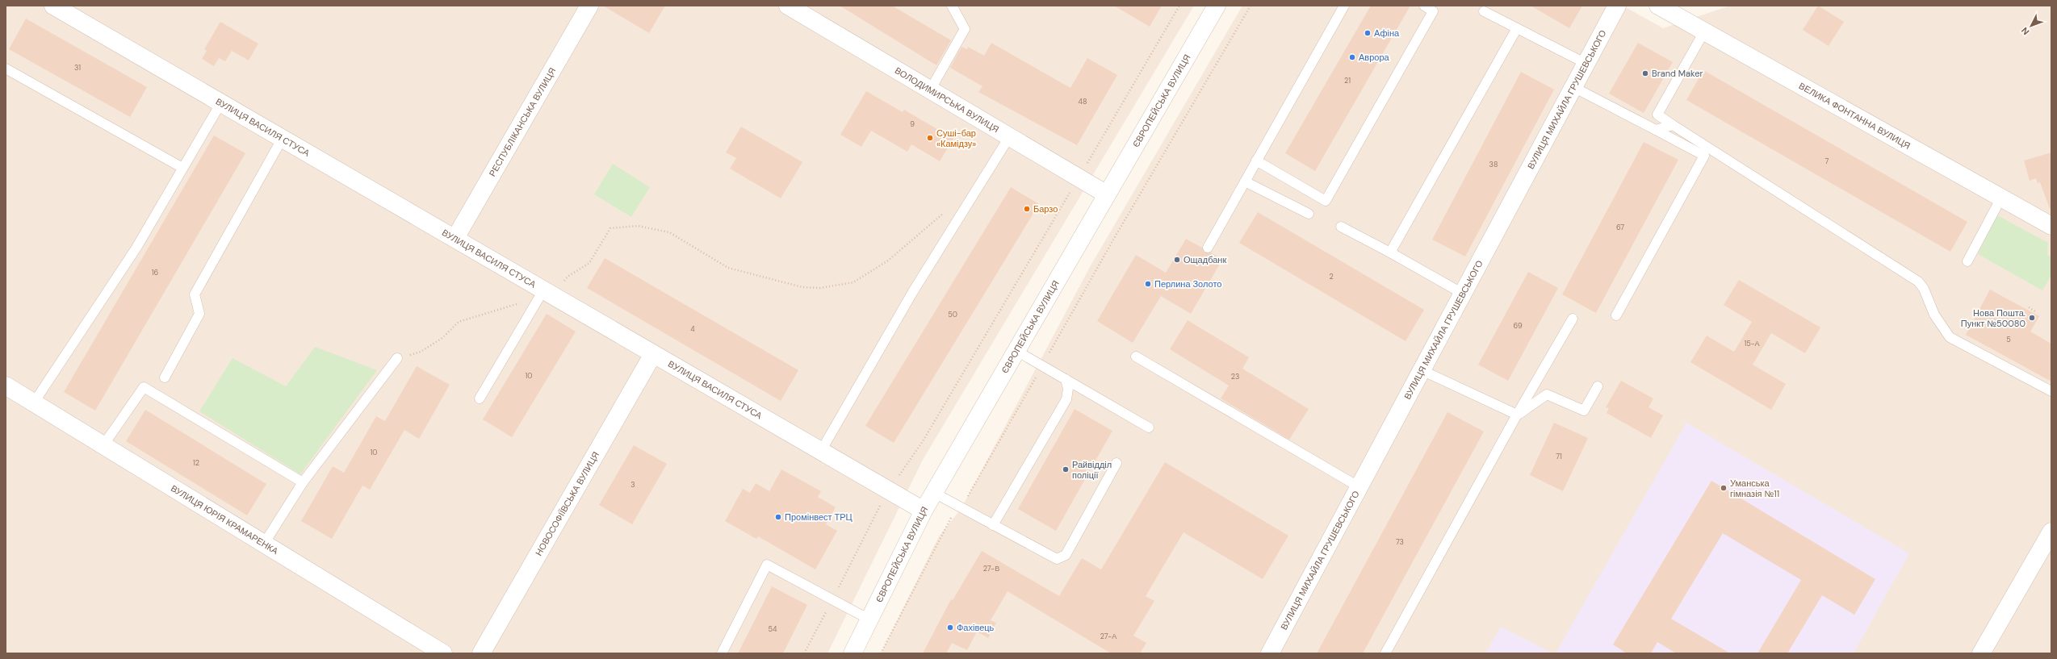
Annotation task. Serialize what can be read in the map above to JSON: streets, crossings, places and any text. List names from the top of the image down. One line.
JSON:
{"streets":{"street":["ВУЛИЦЯ МИХАЙЛА ГРУШЕВСЬКОГО","ВОЛОДИМИРСЬКА ВУЛИЦЯ","ЄВРОПЕЙСЬКА ВУЛИЦЯ","ВЕЛИКА ФОНТАННА ВУЛИЦЯ","РЕСПУБЛІКАНСЬКА ВУЛИЦЯ","ВУЛИЦЯ ВАСИЛЯ СТУСА","НОВОСОФІЇВСЬКА ВУЛИЦЯ","ВУЛИЦЯ ЮРІЯ КРАМАРЕНКА"]},"crossings":[["ВОЛОДИМИРСЬКА ВУЛИЦЯ","ЄВРОПЕЙСЬКА ВУЛИЦЯ"],["ЄВРОПЕЙСЬКА ВУЛИЦЯ","ВУЛИЦЯ ВАСИЛЯ СТУСА"],["РЕСПУБЛІКАНСЬКА ВУЛИЦЯ","ВУЛИЦЯ ВАСИЛЯ СТУСА"],["ВУЛИЦЯ ВАСИЛЯ СТУСА","НОВОСОФІЇВСЬКА ВУЛИЦЯ"]],"places":["Афіна","Аврора","Brand Maker","Суші-бар «Камідзу»","Барзо","Ощадбанк","Перлина Золото","Нова Пошта. Пункт №50080","Райвідділ поліції","Уманська гімназія №11","Промінвест ТРЦ","Фахівець"],"house_numbers":["31","21","48","9","7","38","67","16","2","50","69","4","5","15-А","10","23","10","71","12","3","73","27-В","54","27-А"],"north":"bottom left"}
